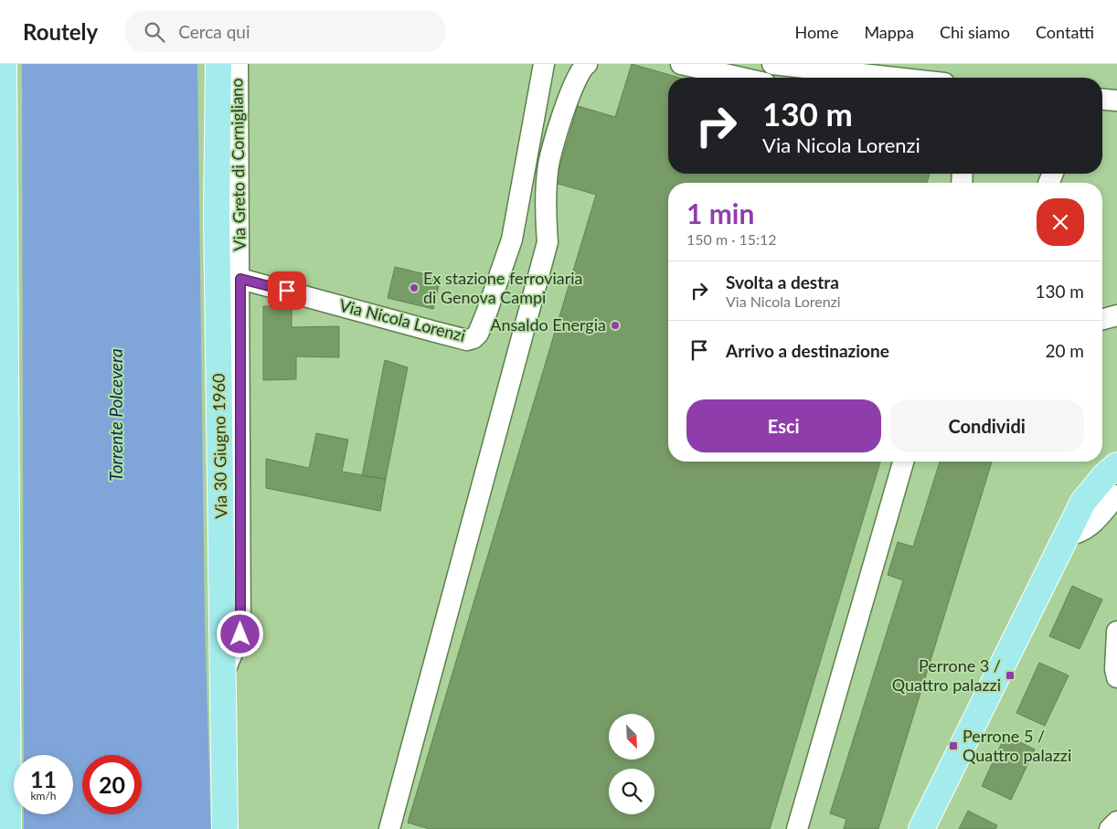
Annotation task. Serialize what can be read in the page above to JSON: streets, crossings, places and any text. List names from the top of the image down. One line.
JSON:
{"streets":{"main road":["Via 30 Giugno 1960"],"lane":["Via Greto di Cornigliano","Via Nicola Lorenzi"]},"crossings":[["Via Greto di Cornigliano","Via Nicola Lorenzi"],["Via Greto di Cornigliano","Via 30 Giugno 1960"]],"water":["Torrente Polcevera"],"places":{"other":["Ex stazione ferroviaria di Genova Campi","Ansaldo Energia"],"transit":["Perrone 3 / Quattro palazzi","Perrone 5 / Quattro palazzi"]},"north":"bottom right","page":{"header":"Routely","search":"Cerca qui","nav":["Home","Mappa","Chi siamo","Contatti"],"turn":["130 m","Via Nicola Lorenzi"],"heading":["1 min","150 m · 15:12"],"list":[{"name":"Svolta a destra","note":"Via Nicola Lorenzi","value":"130 m"},{"name":"Arrivo a destinazione","value":"20 m"}],"buttons":["Esci","Condividi"],"speed":"11 km/h","limit":"20"}}
